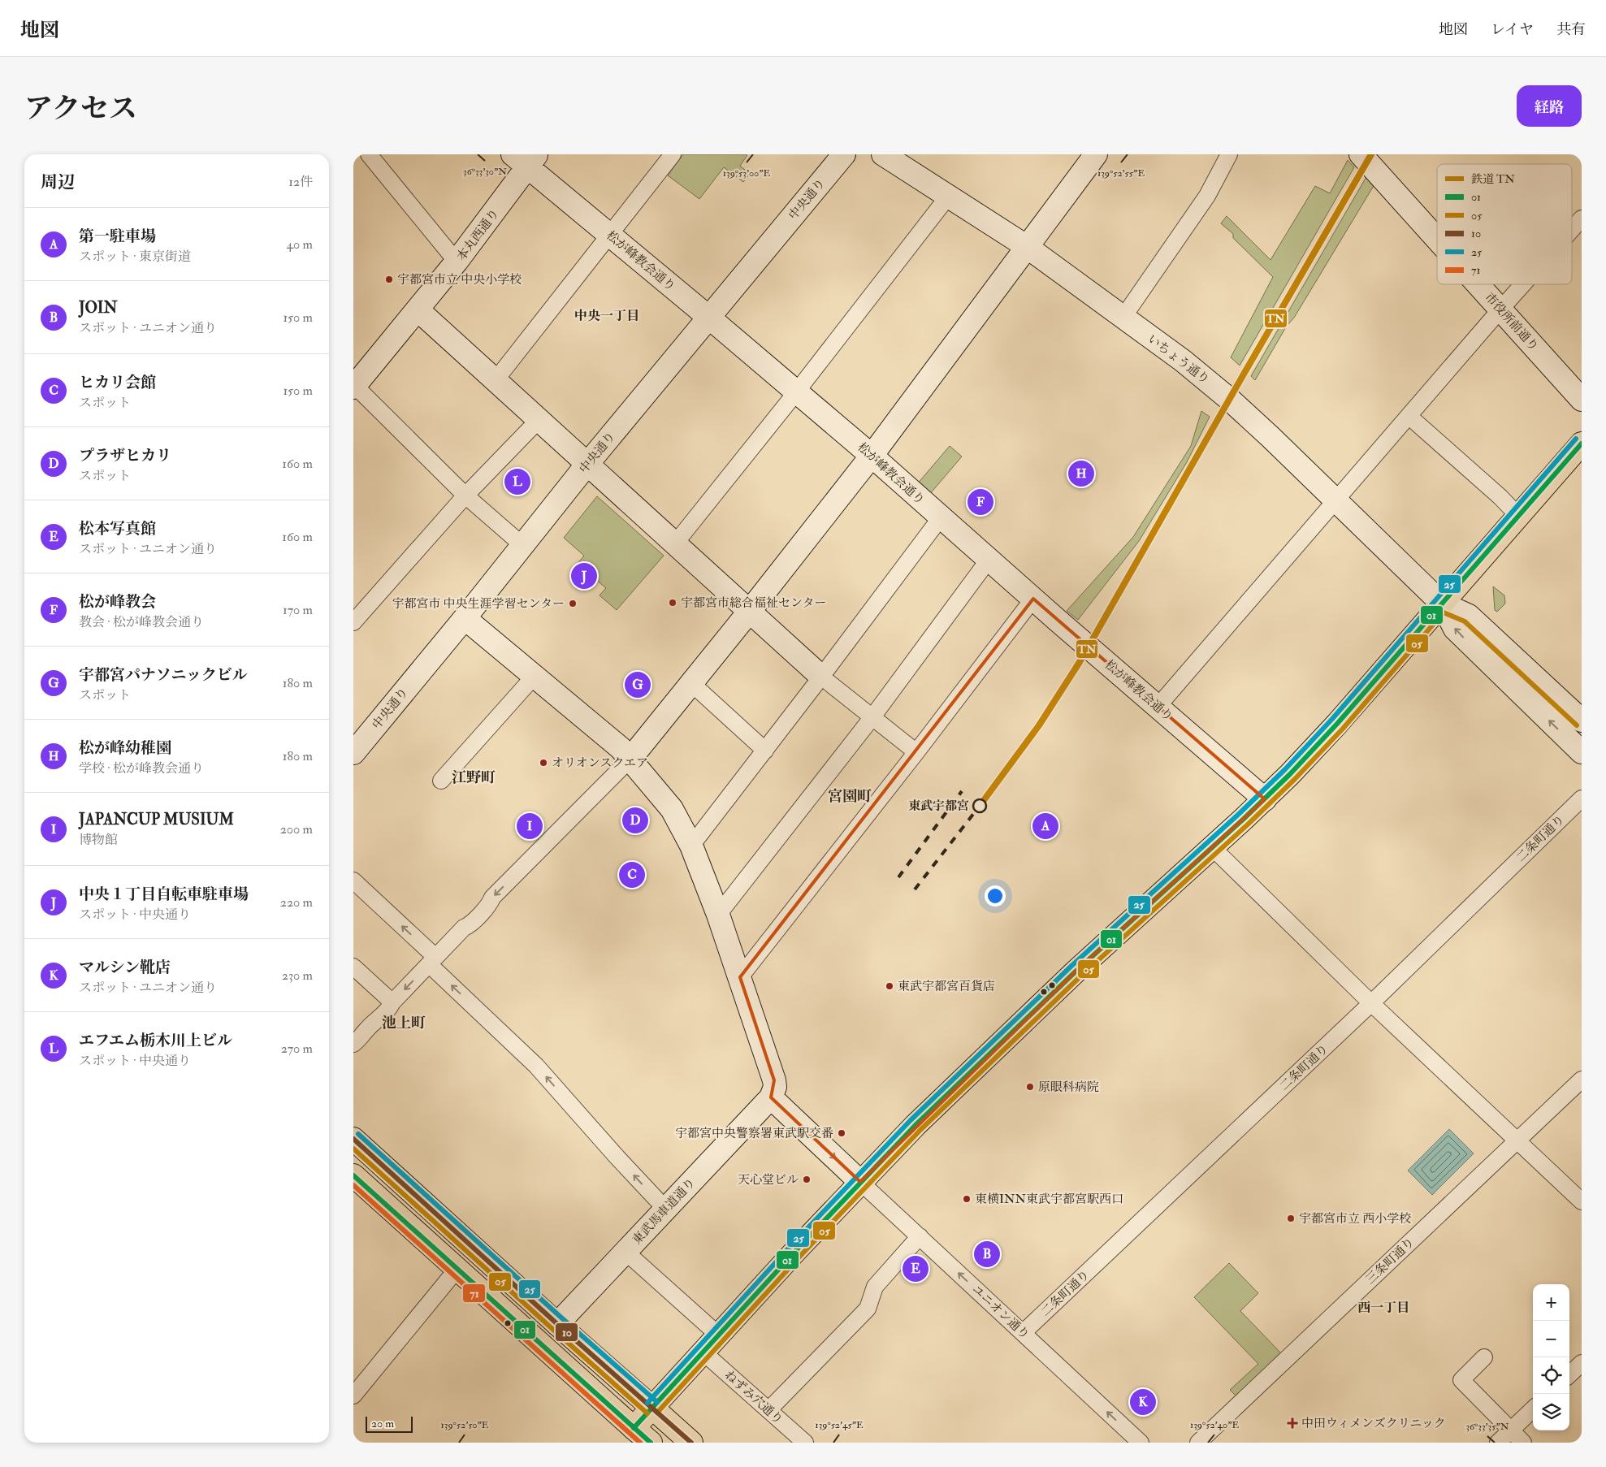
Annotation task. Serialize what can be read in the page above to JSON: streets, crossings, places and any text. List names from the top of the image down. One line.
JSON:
{"streets":{"street":["中央通り","本丸西通り","松が峰教会通り","市役所前通り","いちょう通り","二条町通り","東武馬車道通り","三条町通り","ユニオン通り","ねずみ穴通り"]},"crossings":[["中央通り","松が峰教会通り"],["本丸西通り","松が峰教会通り"],["二条町通り","ユニオン通り"]],"one_way":["ユニオン通り"],"districts":["中央一丁目","江野町","宮園町","池上町","西一丁目"],"places":{"other":["宇都宮市立 中央小学校","宇都宮市総合福祉センター","宇都宮市 中央生涯学習センター","オリオンスクエア","東武宇都宮","東武宇都宮百貨店","原眼科病院","宇都宮中央警察署東武駅交番","天心堂ビル","東横INN東武宇都宮駅西口","宇都宮市立 西小学校"],"health":["中田ウィメンズクリニック"]},"lines":["rail line TN","transit line 25","transit line 01","transit line 05","transit line 10","transit line 71"],"legend":["鉄道 TN","01","05","10","25","71"],"scale_bar":"20 m","page":{"header":"地図","nav":["地図","レイヤ","共有"],"title":"アクセス","buttons":"経路","heading":["周辺","12件"],"list":[{"mark":"A","name":"第一駐車場","note":"スポット · 東京街道","value":"40 m"},{"mark":"B","name":"JOIN","note":"スポット · ユニオン通り","value":"150 m"},{"mark":"C","name":"ヒカリ会館","note":"スポット","value":"150 m"},{"mark":"D","name":"プラザヒカリ","note":"スポット","value":"160 m"},{"mark":"E","name":"松本写真館","note":"スポット · ユニオン通り","value":"160 m"},{"mark":"F","name":"松が峰教会","note":"教会 · 松が峰教会通り","value":"170 m"},{"mark":"G","name":"宇都宮パナソニックビル","note":"スポット","value":"180 m"},{"mark":"H","name":"松が峰幼稚園","note":"学校 · 松が峰教会通り","value":"180 m"},{"mark":"I","name":"JAPANCUP MUSIUM","note":"博物館","value":"200 m"},{"mark":"J","name":"中央１丁目自転車駐車場","note":"スポット · 中央通り","value":"220 m"},{"mark":"K","name":"マルシン靴店","note":"スポット · ユニオン通り","value":"230 m"},{"mark":"L","name":"エフエム栃木川上ビル","note":"スポット · 中央通り","value":"270 m"}],"pins":["H","L","F","J","G","D","A","I","C","B","E","K"],"map_buttons":["+","−"],"scale":"20 m"},"coordinates":["36°33'30\"N","139°53'00\"E","139°52'55\"E","139°52'50\"E","139°52'45\"E","139°52'40\"E","36°33'35\"N"]}
